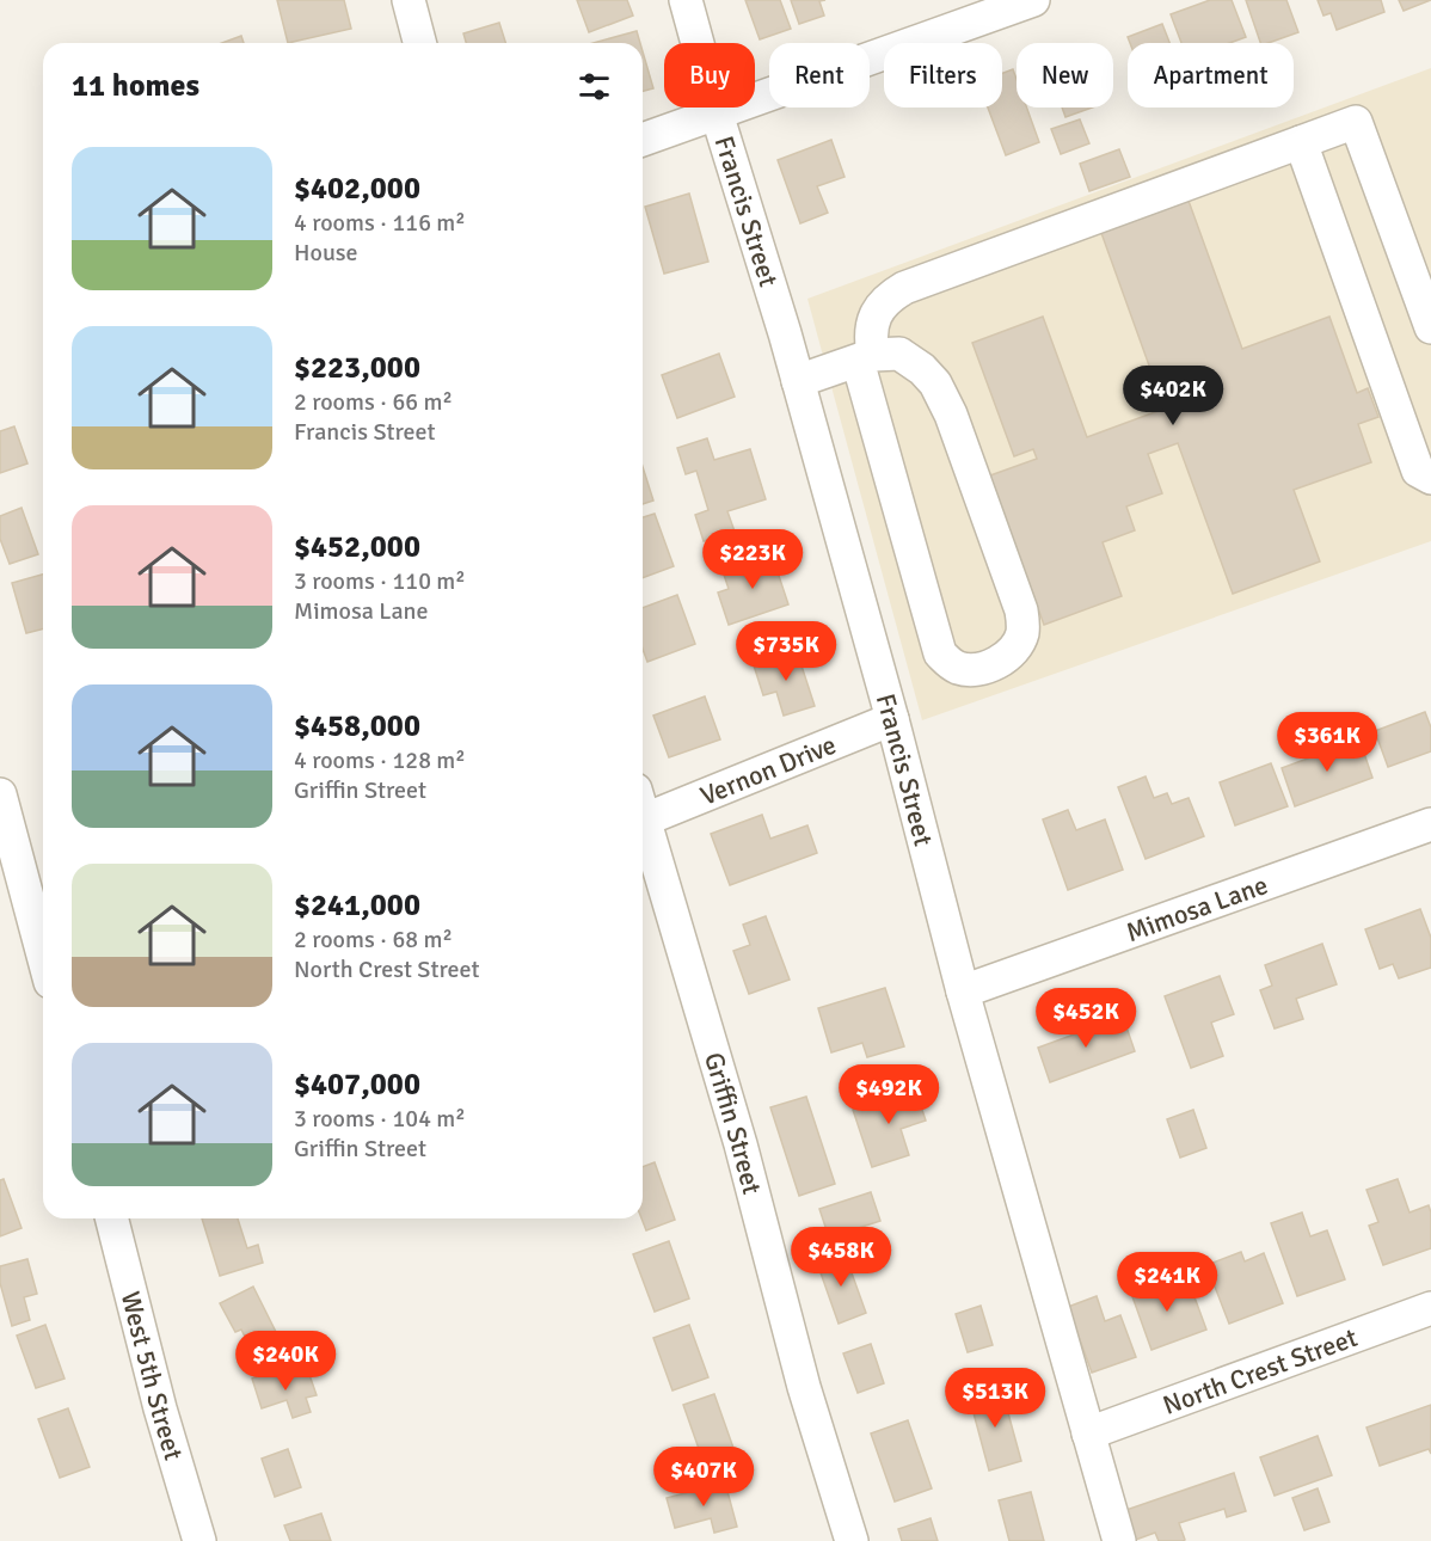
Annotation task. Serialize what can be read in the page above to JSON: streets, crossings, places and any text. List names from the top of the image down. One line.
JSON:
{"streets":{"street":["Francis Street","Vernon Drive","Mimosa Lane","Griffin Street","North Crest Street","West 5th Street"]},"crossings":[["Francis Street","Vernon Drive"],["Francis Street","Mimosa Lane"],["Francis Street","North Crest Street"]],"page":{"chip":["Buy","Rent","Filters","New","Apartment"],"heading":"11 homes","list":[{"name":"$402,000","note":"4 rooms · 116 m² · House"},{"name":"$223,000","note":"2 rooms · 66 m² · Francis Street"},{"name":"$452,000","note":"3 rooms · 110 m² · Mimosa Lane"},{"name":"$458,000","note":"4 rooms · 128 m² · Griffin Street"},{"name":"$241,000","note":"2 rooms · 68 m² · North Crest Street"},{"name":"$407,000","note":"3 rooms · 104 m² · Griffin Street"}],"price":["$402K","$223K","$735K","$361K","$452K","$492K","$458K","$241K","$240K","$513K","$407K"]}}
